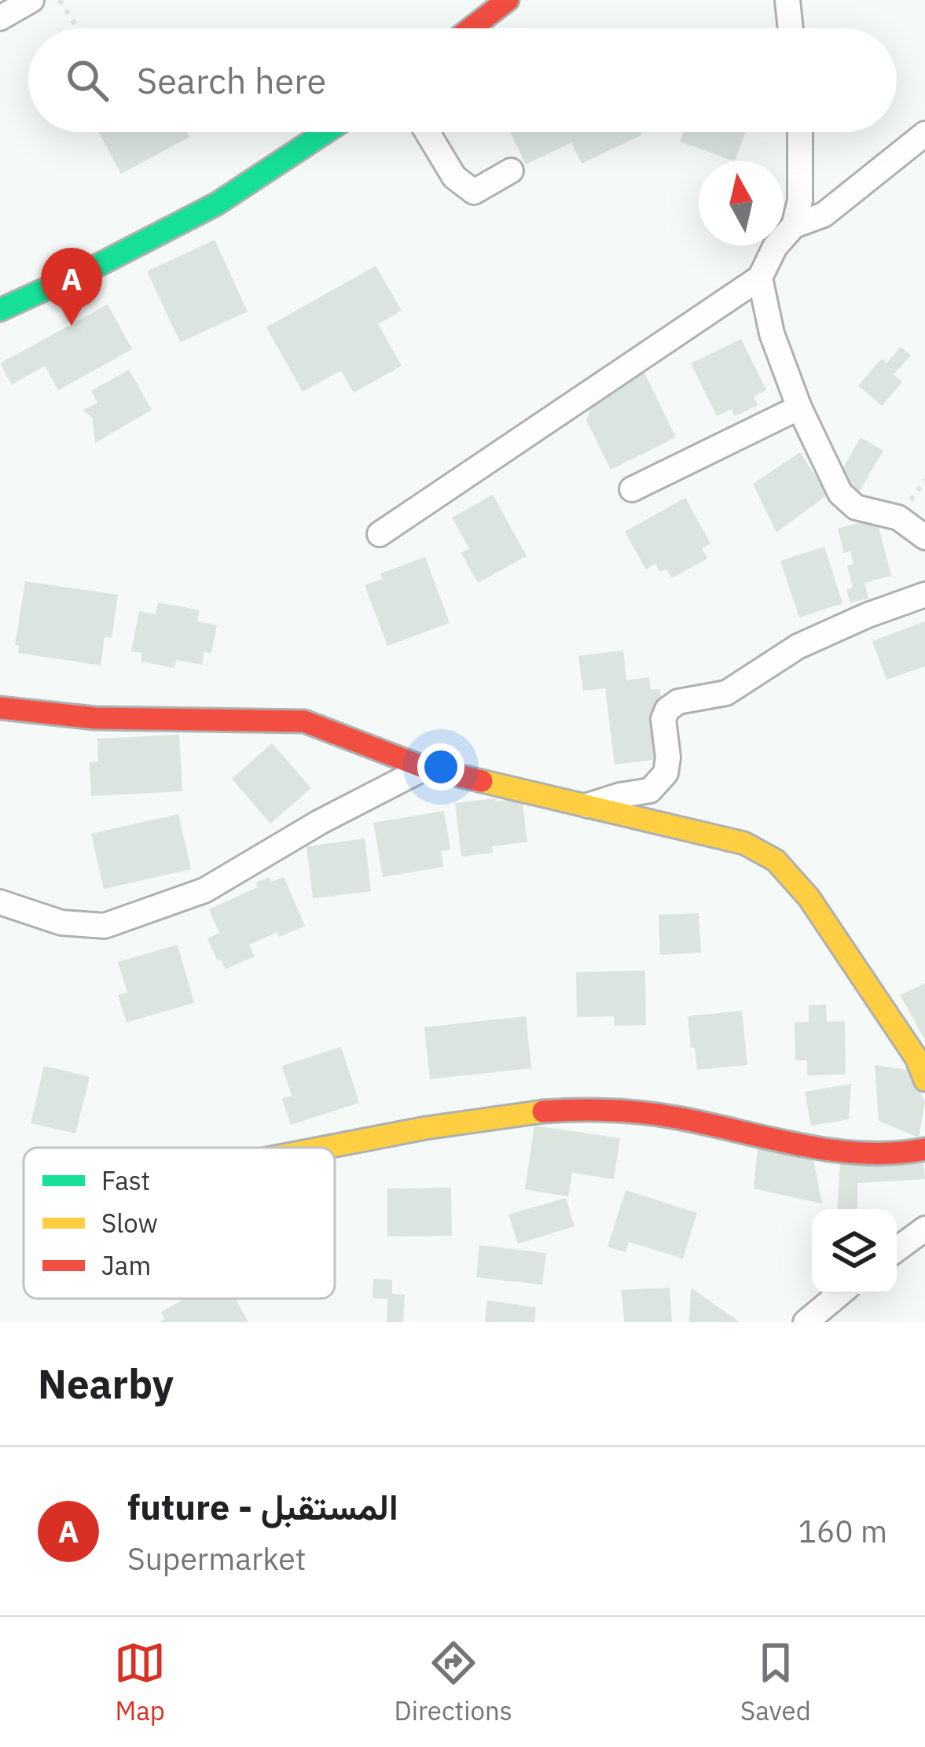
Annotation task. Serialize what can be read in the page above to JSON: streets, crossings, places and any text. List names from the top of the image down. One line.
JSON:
{"legend":["Fast","Slow","Jam"],"north":"top","page":{"search":"Search here","pins":"A","heading":"Nearby","list":[{"mark":"A","name":"future - المستقبل","note":"Supermarket","value":"160 m"}],"nav":["Map","Directions","Saved"]}}
